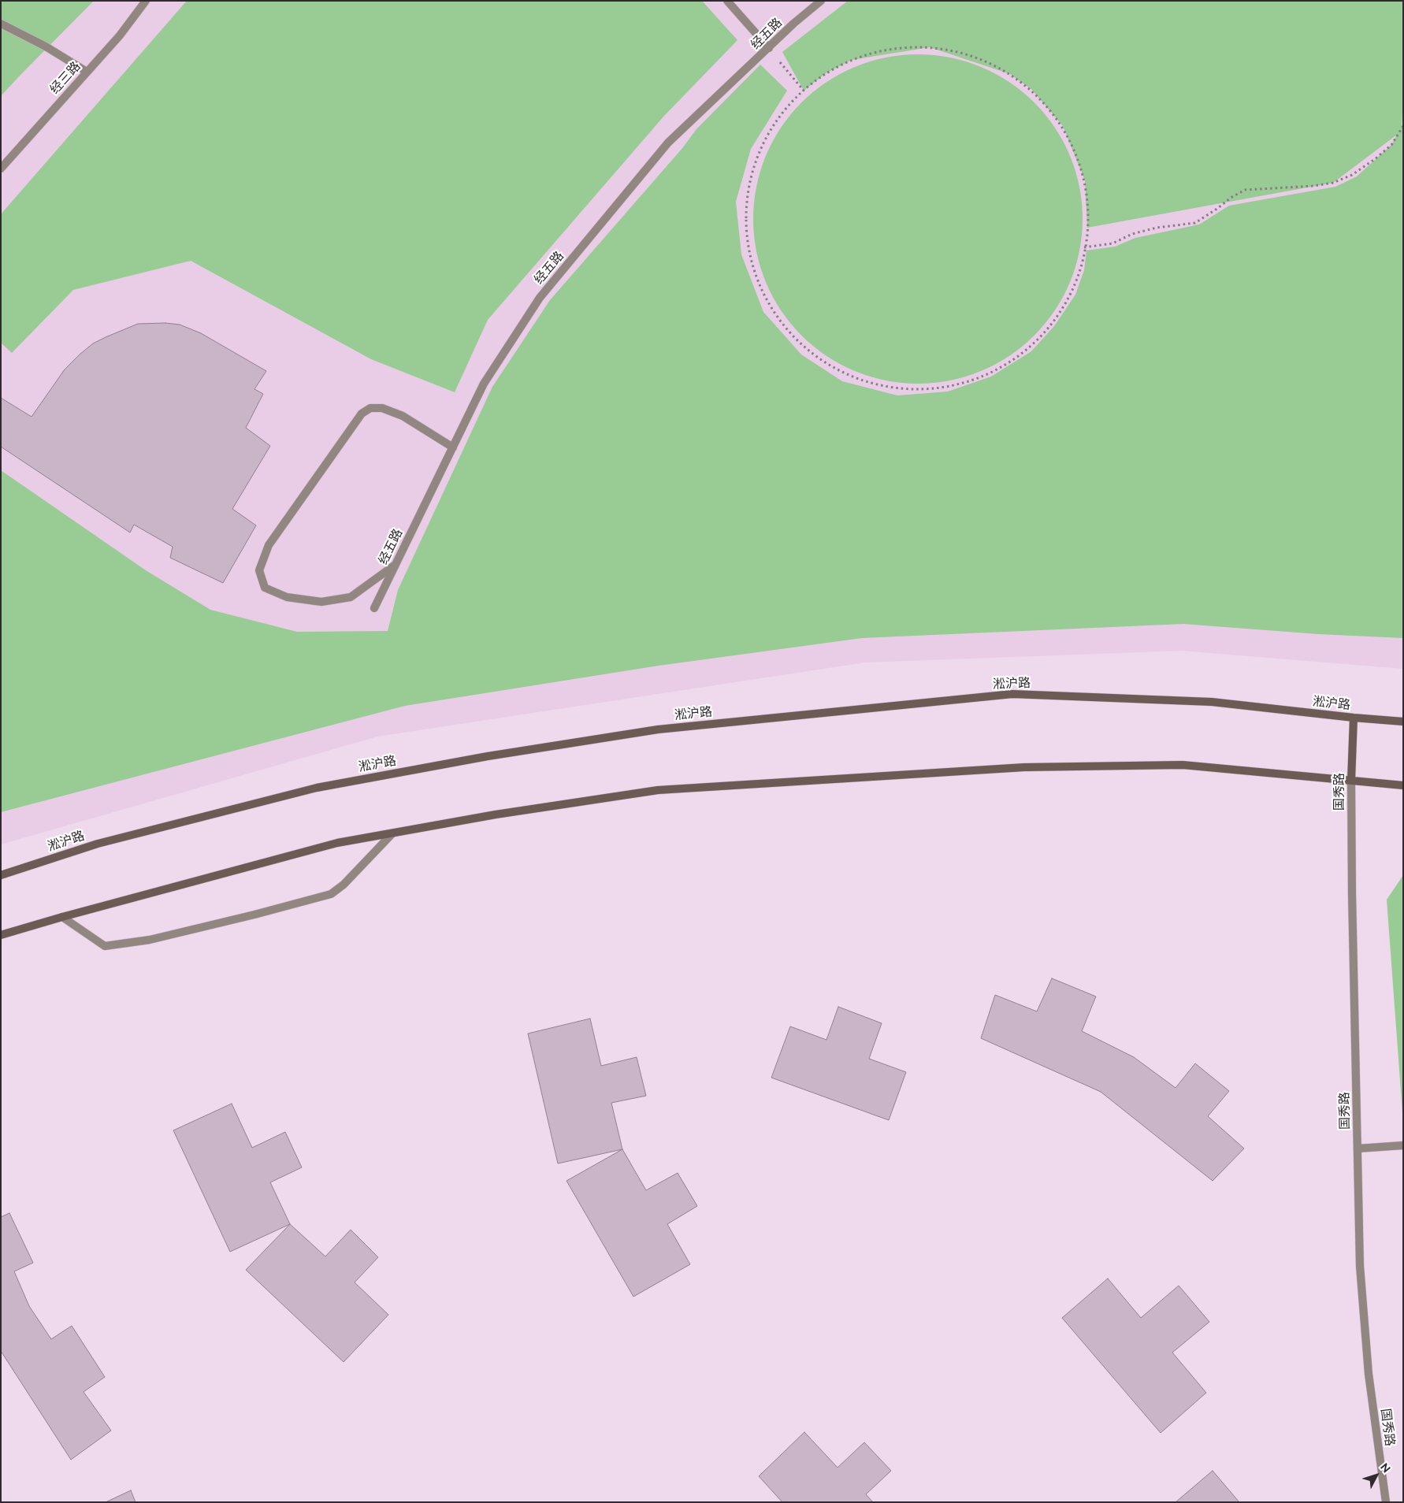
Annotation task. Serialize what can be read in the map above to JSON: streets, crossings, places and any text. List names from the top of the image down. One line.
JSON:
{"streets":{"main road":["淞沪路","国秀路"],"street":["经五路","经三路"]},"crossings":[["淞沪路","国秀路"]],"north":"top right"}
